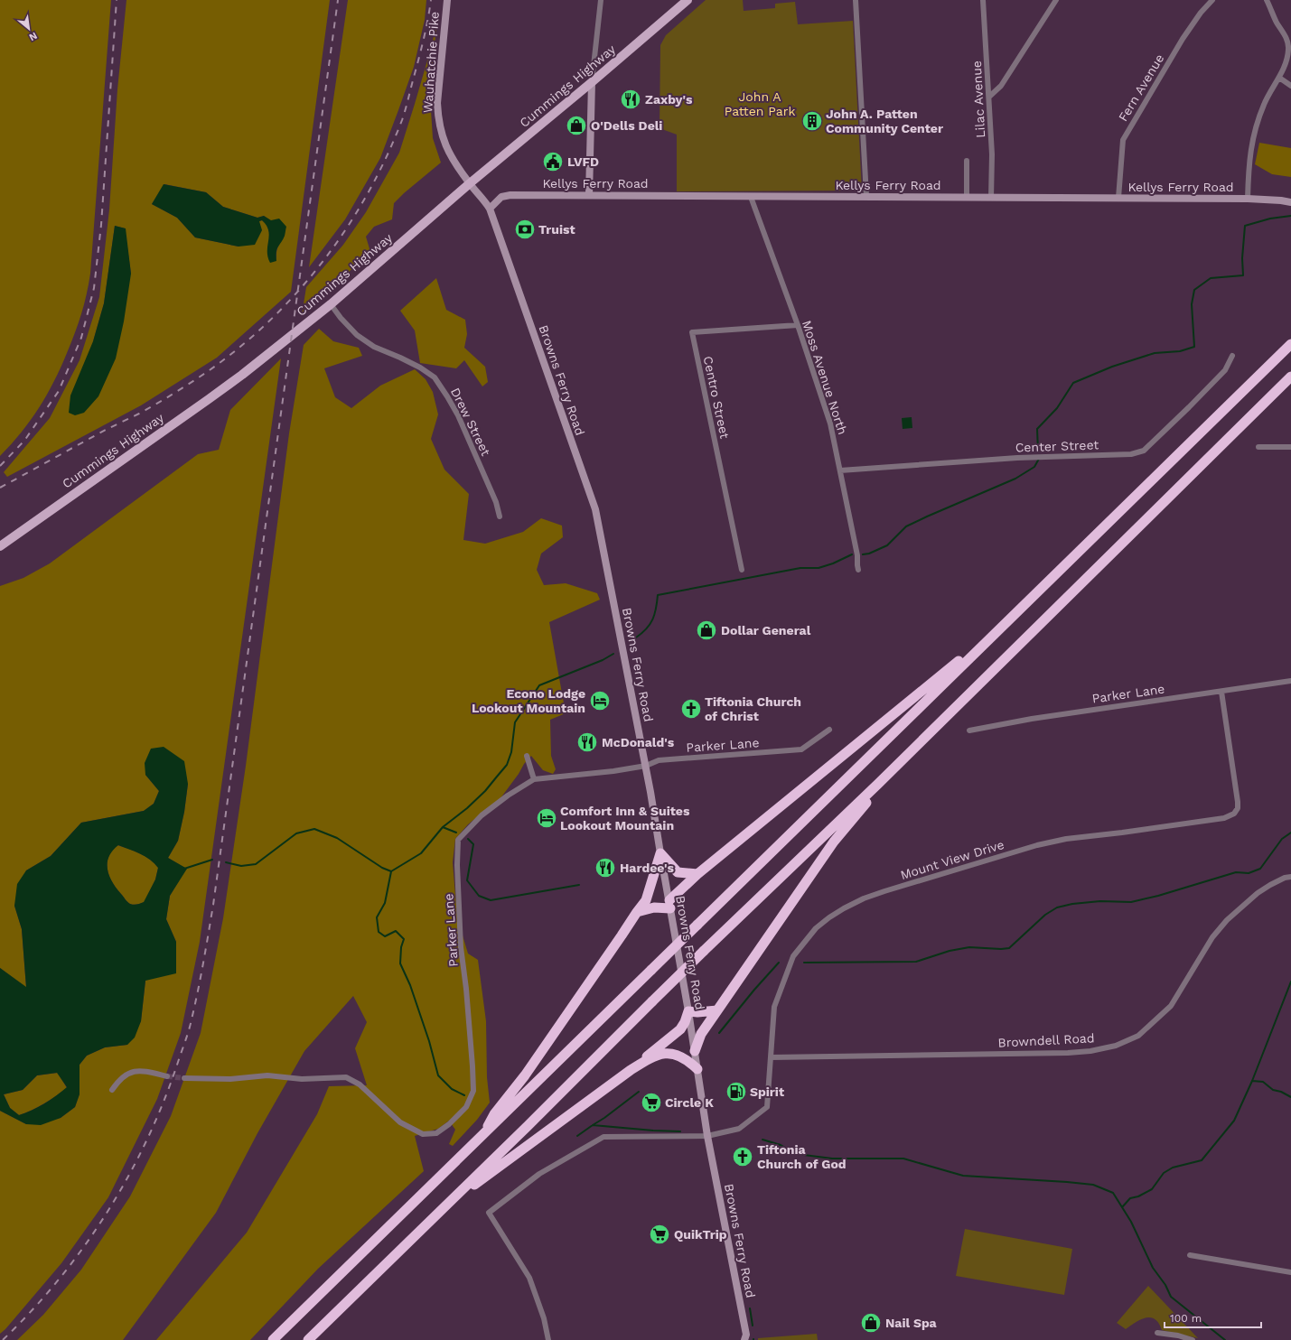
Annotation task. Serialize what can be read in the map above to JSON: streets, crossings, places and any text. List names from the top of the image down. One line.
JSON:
{"streets":{"main road":["Cummings Highway"],"street":["Wauhatchie Pike","Fern Avenue","Lilac Avenue","Kellys Ferry Road","Moss Avenue North","Browns Ferry Road","Centro Street","Drew Street","Center Street","Parker Lane","Mount View Drive","Browndell Road"]},"crossings":[["Wauhatchie Pike","Cummings Highway"],["Wauhatchie Pike","Browns Ferry Road"],["Cummings Highway","Browns Ferry Road"],["Cummings Highway","Drew Street"],["Fern Avenue","Kellys Ferry Road"],["Lilac Avenue","Kellys Ferry Road"],["Kellys Ferry Road","Moss Avenue North"],["Kellys Ferry Road","Browns Ferry Road"],["Moss Avenue North","Centro Street"],["Moss Avenue North","Center Street"],["Browns Ferry Road","Parker Lane"],["Browns Ferry Road","Mount View Drive"],["Parker Lane","Mount View Drive"],["Mount View Drive","Browndell Road"]],"parks":["John A Patten Park"],"places":{"restaurant":["Zaxby's","McDonald's","Hardee's"],"building":["John A. Patten Community Center"],"shop":["O'Dells Deli","Dollar General","Nail Spa"],"public building":["LVFD"],"bank":["Truist"],"hotel":["Econo Lodge Lookout Mountain","Comfort Inn & Suites Lookout Mountain"],"church":["Tiftonia Church of Christ","Tiftonia Church of God"],"fuel station":["Spirit"],"supermarket":["Circle K","QuikTrip"]},"scale_bar":"100 m","north":"bottom right"}
